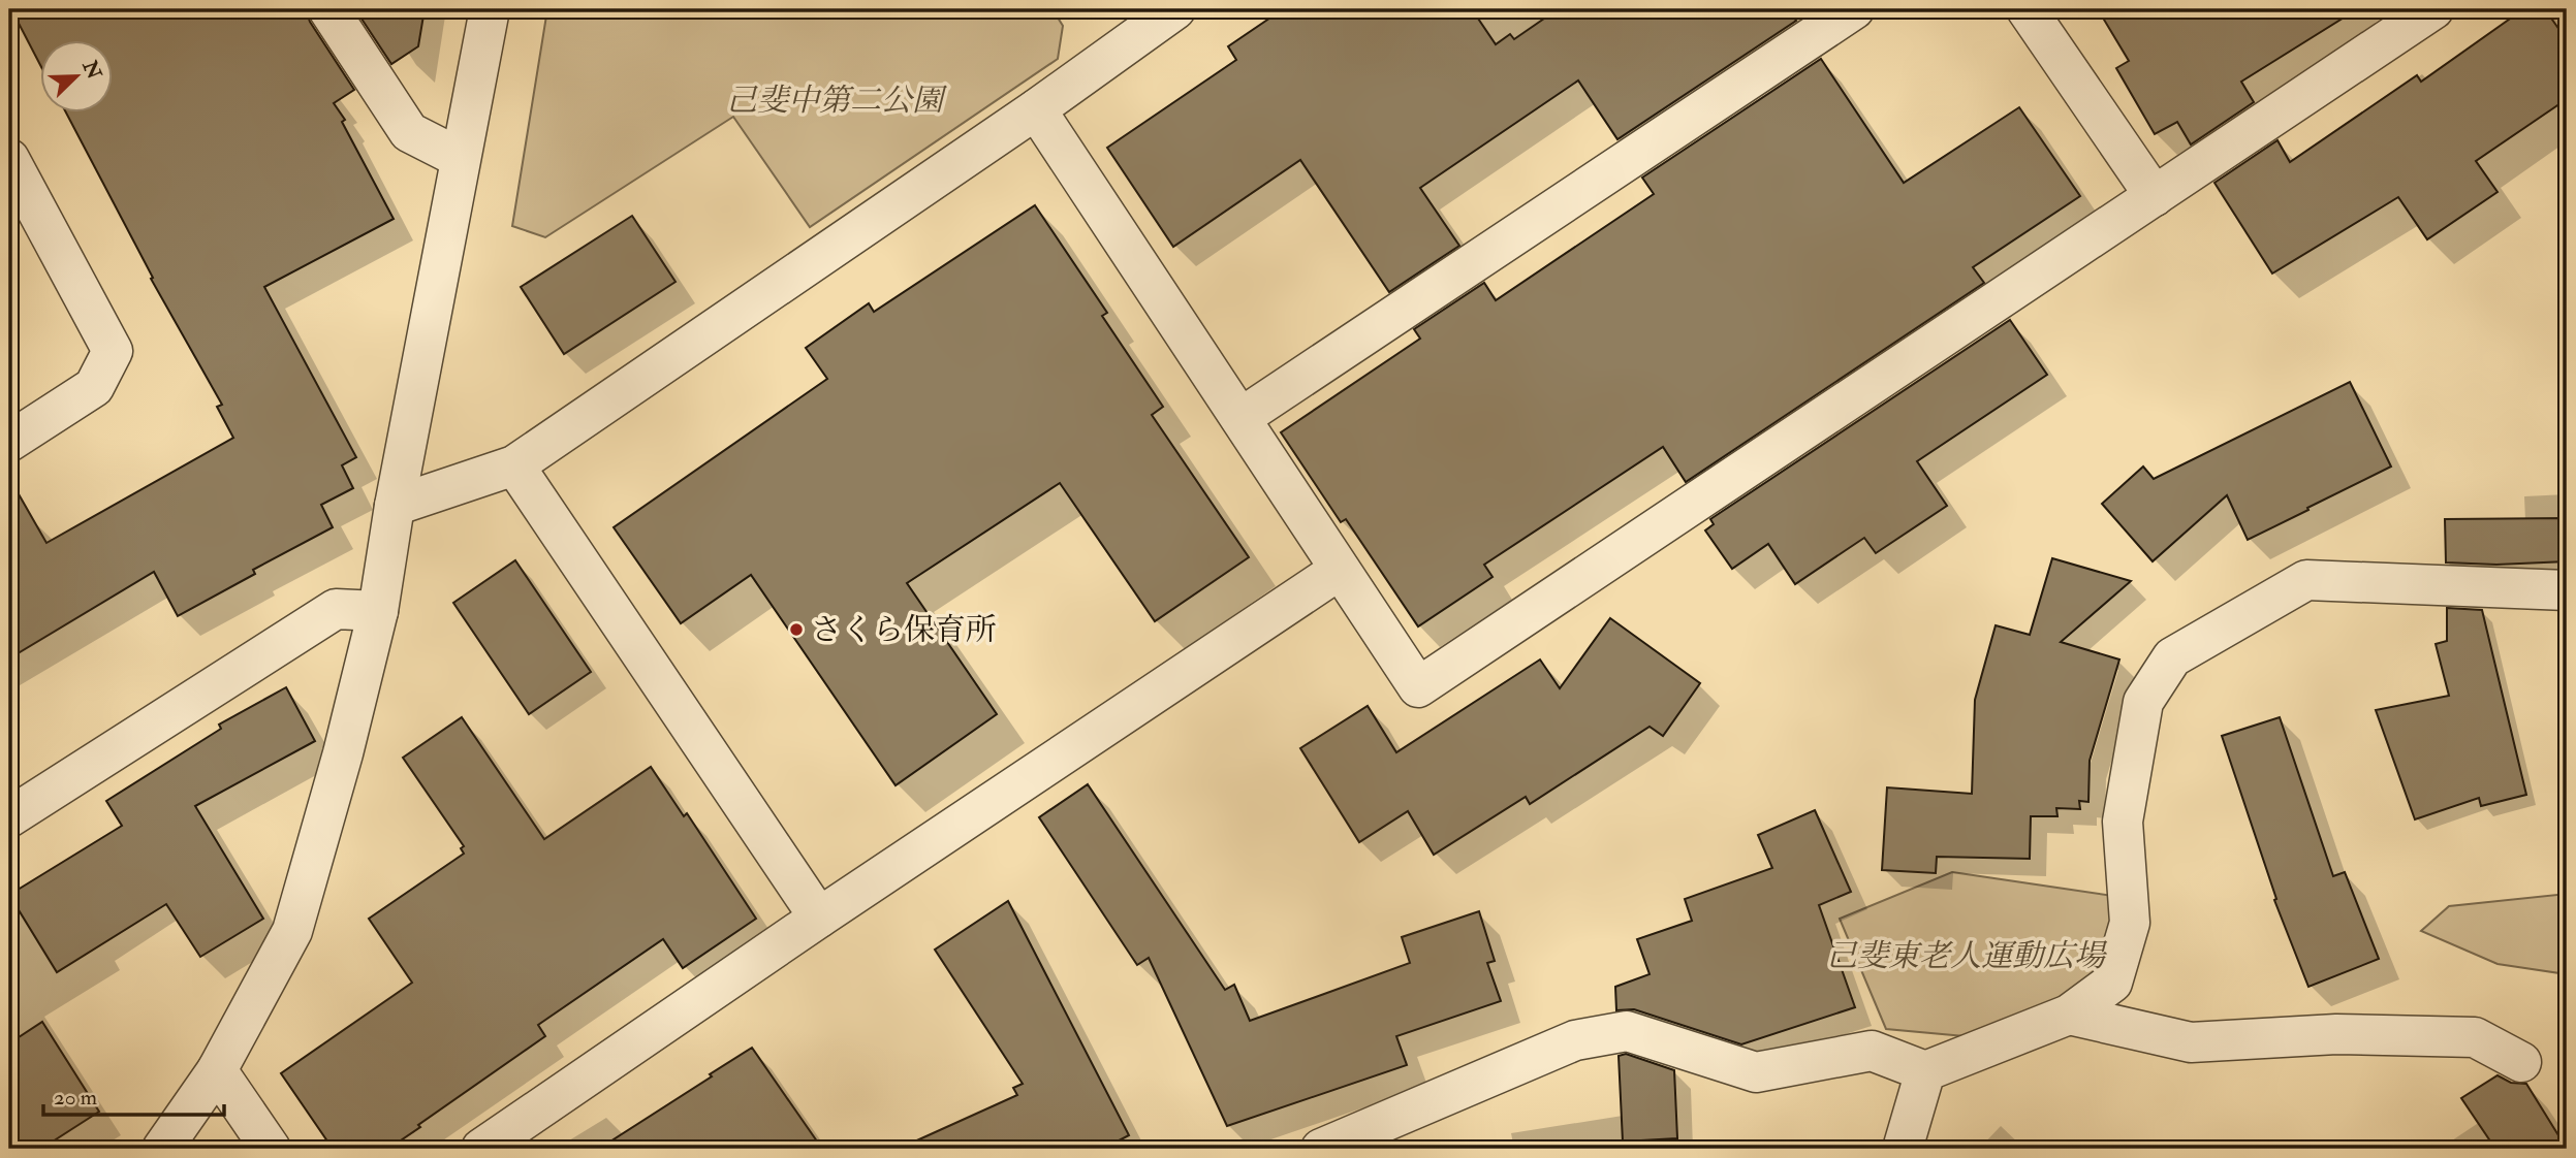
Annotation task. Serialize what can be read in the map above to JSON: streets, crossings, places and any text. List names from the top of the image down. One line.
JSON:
{"parks":["己斐中第二公園","己斐東老人運動広場"],"places":["さくら保育所"],"scale_bar":"20 m","north":"top right"}
